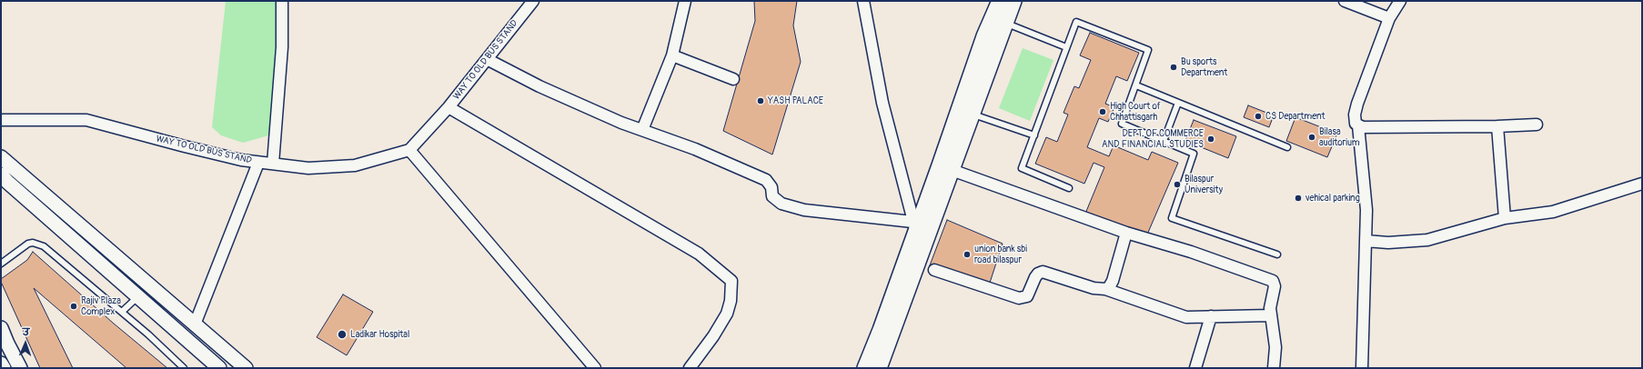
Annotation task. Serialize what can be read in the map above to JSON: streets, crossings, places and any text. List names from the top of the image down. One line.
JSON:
{"streets":{"street":["WAY TO OLD BUS STAND"]},"places":["Bu sports Department","YASH PALACE","High Court of Chhattisgarh","CS Department","Bilasa auditorium","DEPT. OF COMMERCE AND FINANCIAL STUDIES","Bilaspur University","vehical parking","union bank sbi road bilaspur","Rajiv Plaza Complex","Ladikar Hospital"],"north":"top"}
